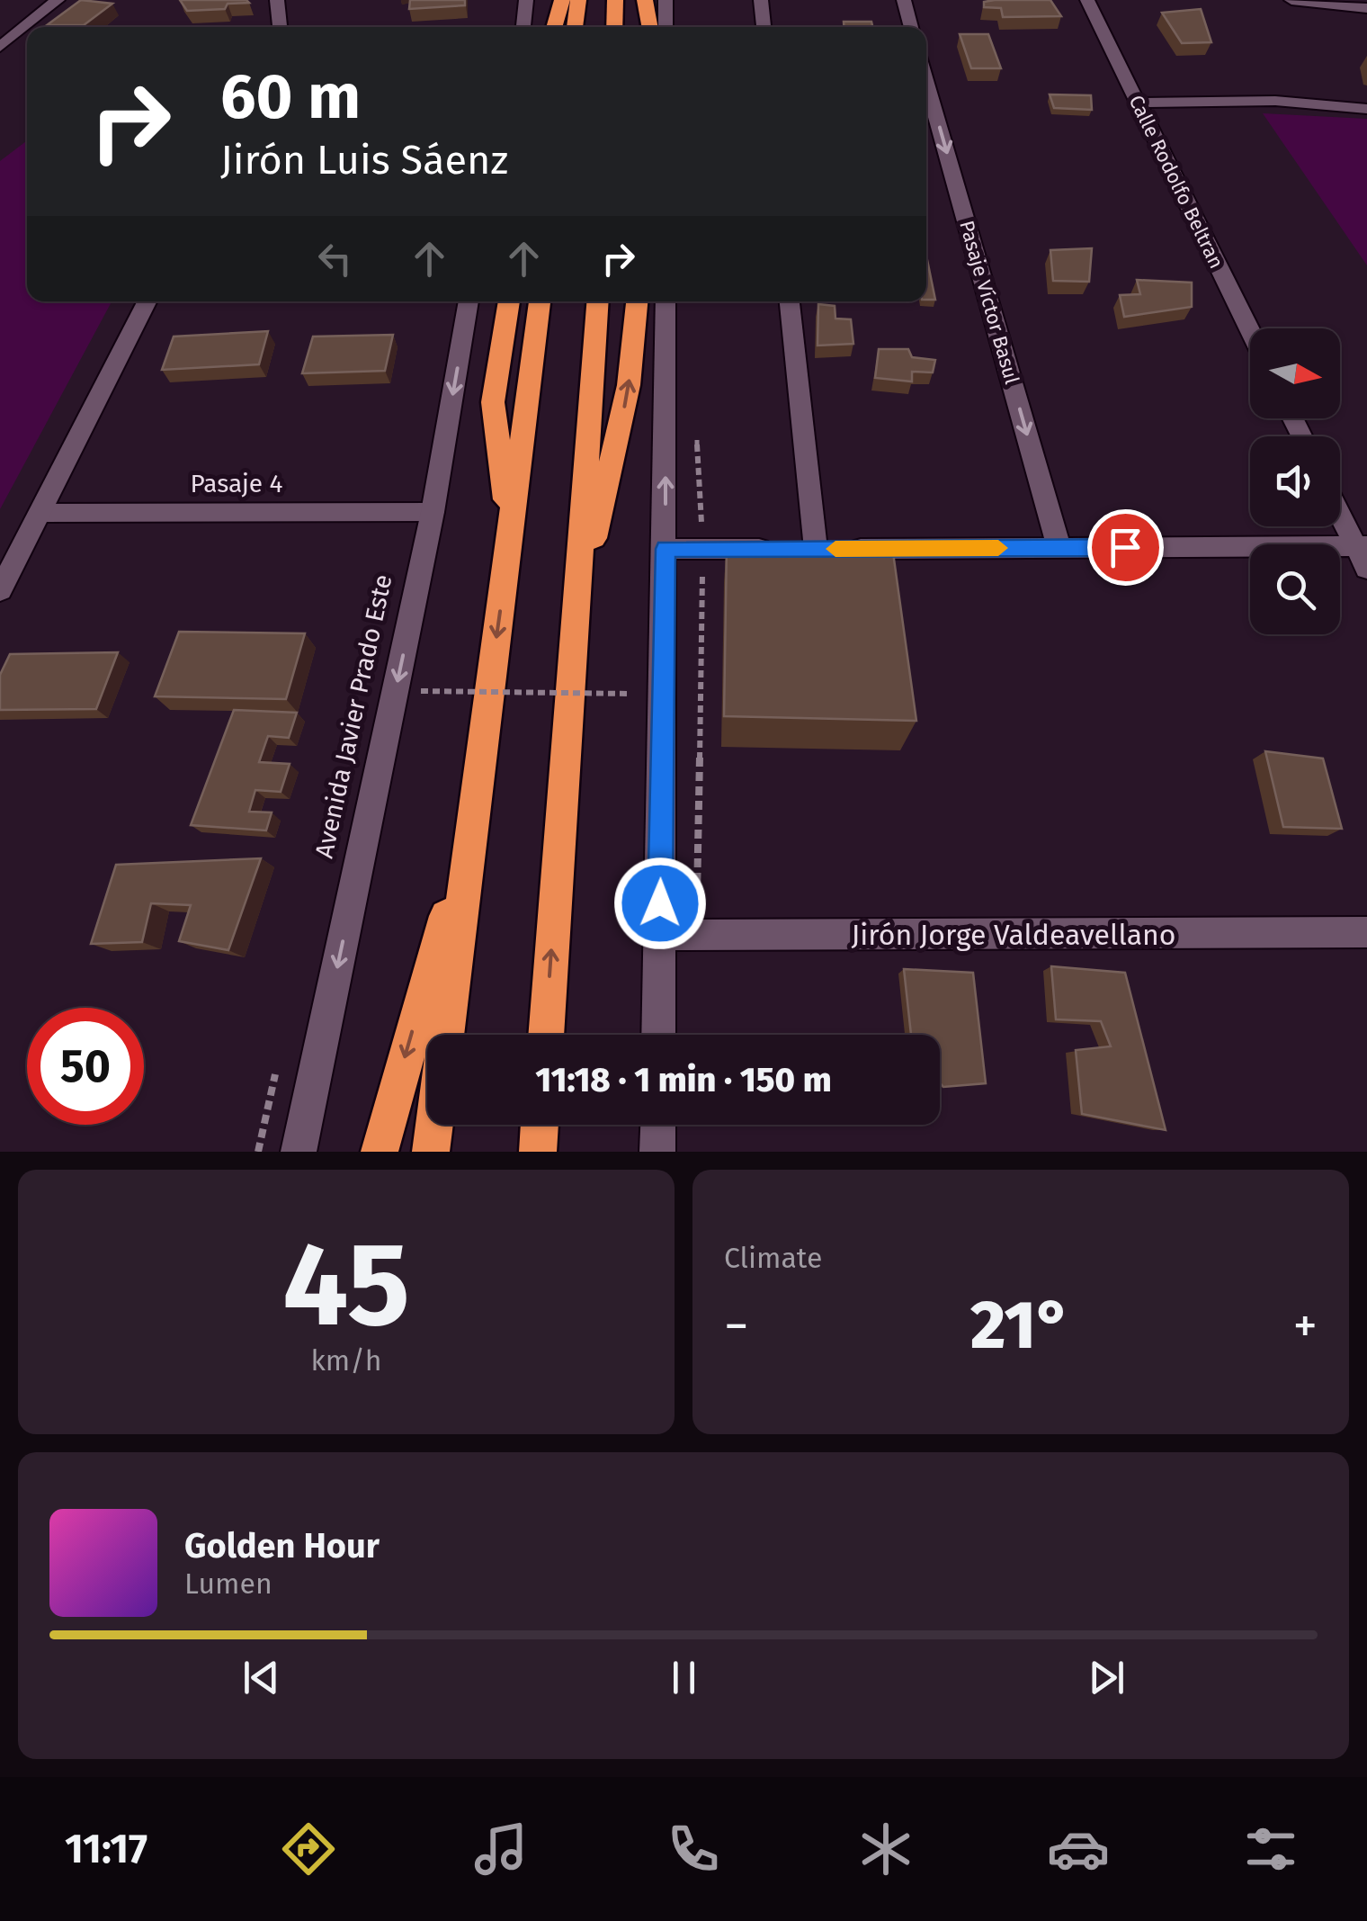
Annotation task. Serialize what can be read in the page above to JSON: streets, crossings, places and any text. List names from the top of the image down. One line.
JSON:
{"streets":{"street":["Calle Rodolfo Beltran","Pasaje Víctor Basul","Pasaje 4","Avenida Javier Prado Este","Jirón Jorge Valdeavellano"]},"crossings":[["Pasaje 4","Avenida Javier Prado Este"]],"one_way":["Avenida Javier Prado Este"],"north":"right","page":{"turn":["60 m","Jirón Luis Sáenz"],"limit":"50","trip":"11:18 · 1 min · 150 m","tile":[["45","km/h"],"Climate"],"heat":["−","21°","+"],"song":["Golden Hour","Lumen"],"tabs":"11:17"}}
